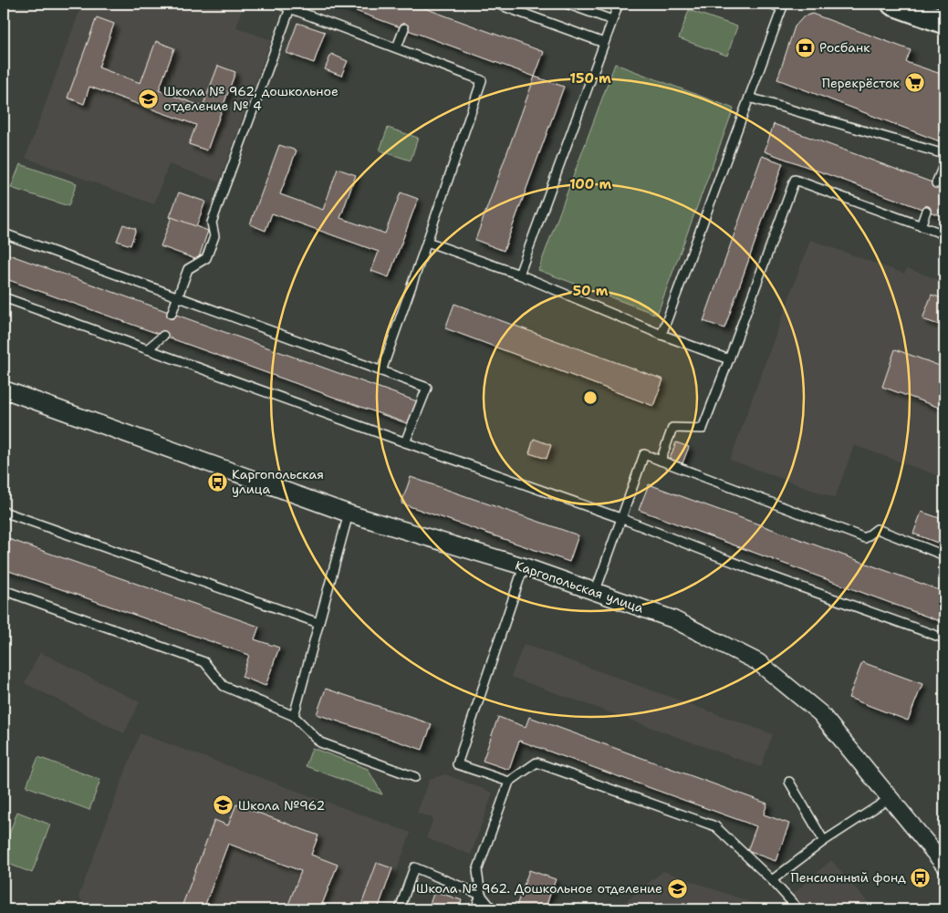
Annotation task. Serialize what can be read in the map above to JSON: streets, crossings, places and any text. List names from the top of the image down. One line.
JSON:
{"streets":{"street":["Каргопольская улица"]},"places":{"bank":["Росбанк"],"supermarket":["Перекрёсток"],"school or university":["Школа № 962, дошкольное отделение № 4","Школа №962","Школа № 962. Дошкольное отделение"],"bus stop":["Каргопольская улица","Пенсионный фонд"]},"rings":["150 m","100 m","50 m"]}
